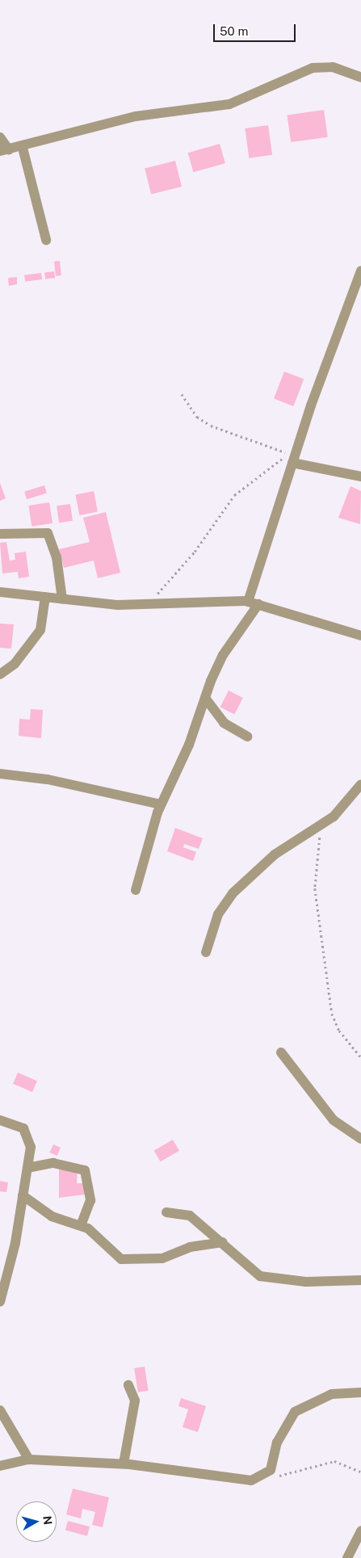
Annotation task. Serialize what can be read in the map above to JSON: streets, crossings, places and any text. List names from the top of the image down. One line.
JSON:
{"scale_bar":"50 m","north":"right"}
